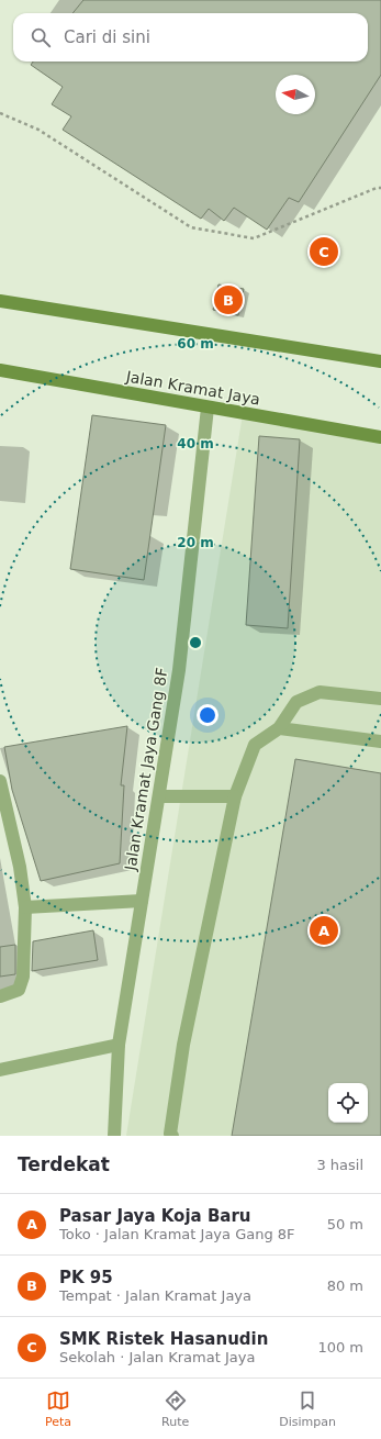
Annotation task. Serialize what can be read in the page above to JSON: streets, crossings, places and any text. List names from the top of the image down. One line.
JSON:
{"streets":{"street":["Jalan Kramat Jaya","Jalan Kramat Jaya Gang 8F"]},"crossings":[["Jalan Kramat Jaya","Jalan Kramat Jaya Gang 8F"]],"north":"left","page":{"search":"Cari di sini","pins":["C","B","A"],"heading":["Terdekat","3 hasil"],"list":[{"mark":"A","name":"Pasar Jaya Koja Baru","note":"Toko · Jalan Kramat Jaya Gang 8F","value":"50 m"},{"mark":"B","name":"PK 95","note":"Tempat · Jalan Kramat Jaya","value":"80 m"},{"mark":"C","name":"SMK Ristek Hasanudin","note":"Sekolah · Jalan Kramat Jaya","value":"100 m"}],"nav":["Peta","Rute","Disimpan"]},"rings":["60 m","40 m","20 m"]}
